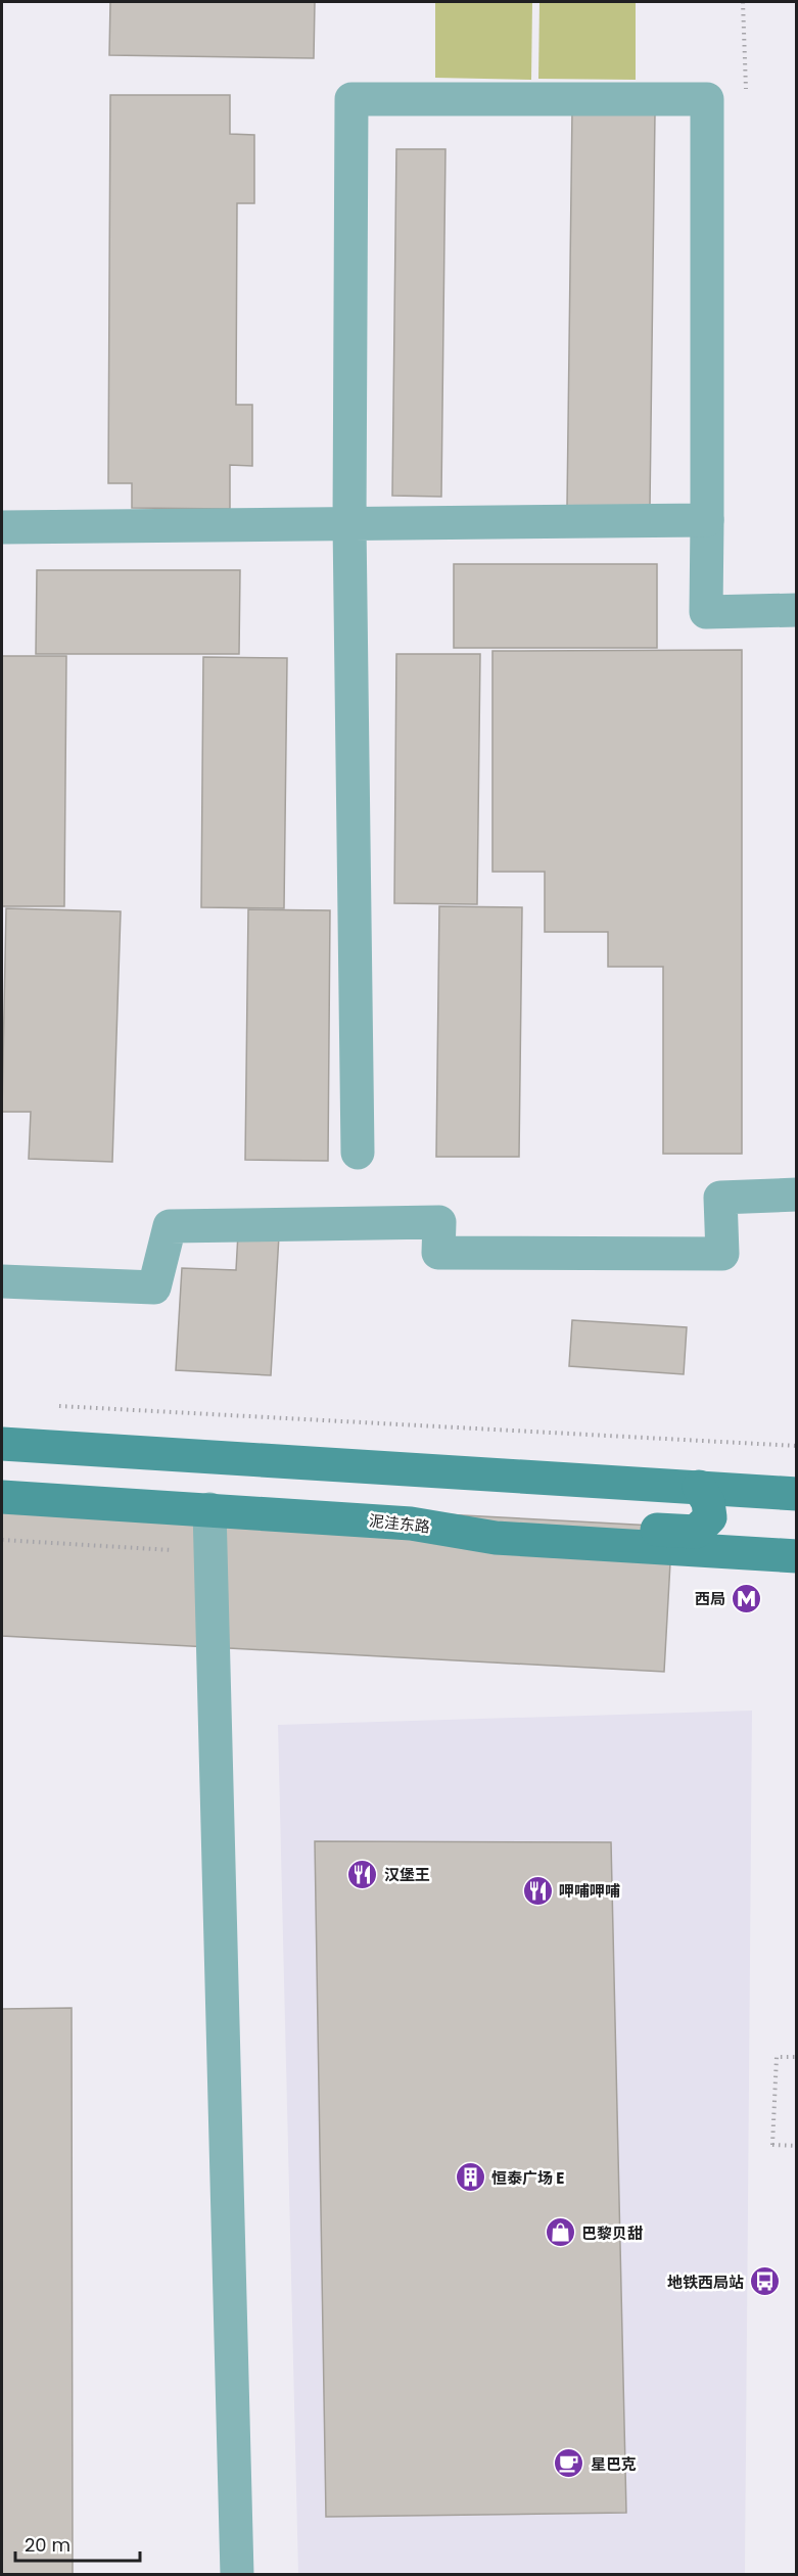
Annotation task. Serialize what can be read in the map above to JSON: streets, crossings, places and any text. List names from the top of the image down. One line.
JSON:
{"streets":{"main road":["泥洼东路"]},"places":{"metro station":["西局"],"restaurant":["汉堡王","呷哺呷哺"],"building":["恒泰广场 E"],"shop":["巴黎贝甜"],"bus stop":["地铁西局站"],"cafe":["星巴克"]},"scale_bar":"20 m"}
